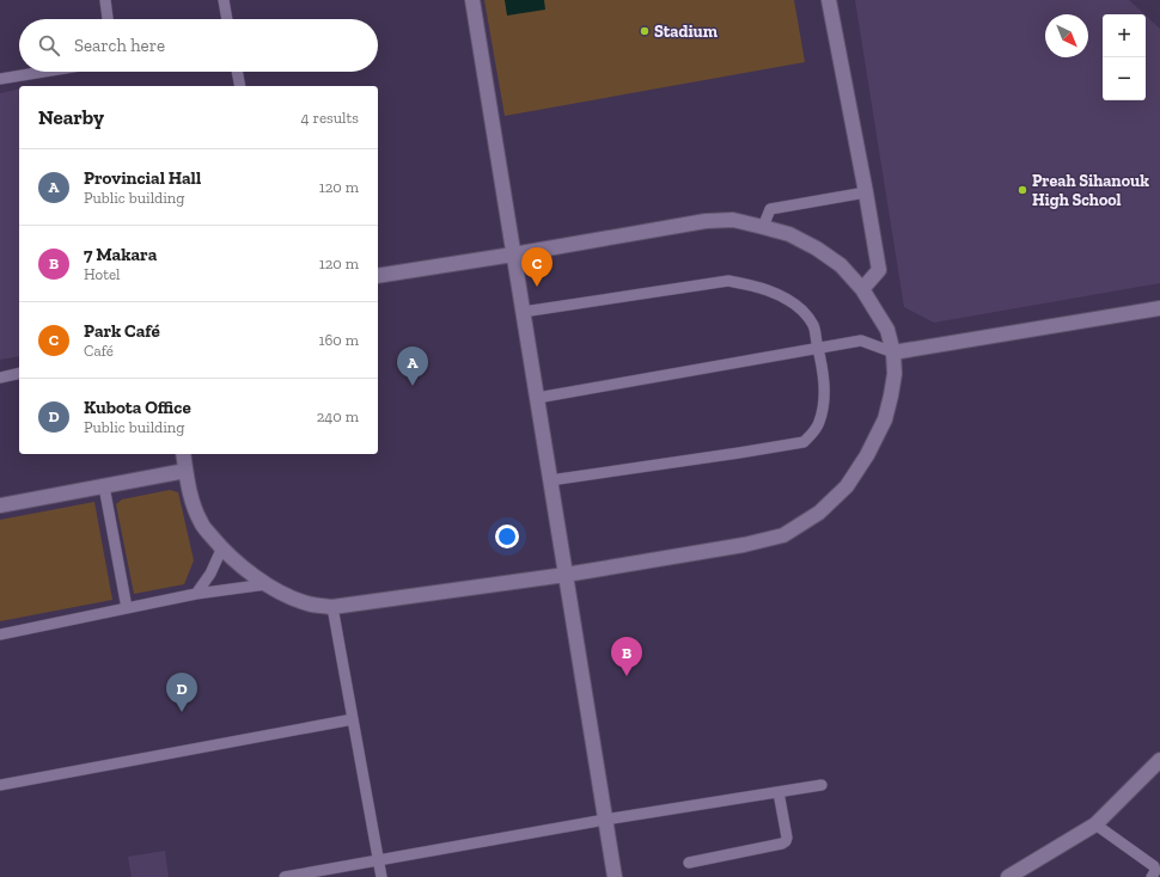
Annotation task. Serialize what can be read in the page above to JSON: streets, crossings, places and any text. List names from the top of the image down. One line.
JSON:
{"places":["Stadium","Preah Sihanouk High School"],"north":"bottom right","page":{"map_buttons":["+","−"],"search":"Search here","heading":["Nearby","4 results"],"list":[{"mark":"A","name":"Provincial Hall","note":"Public building","value":"120 m"},{"mark":"B","name":"7 Makara","note":"Hotel","value":"120 m"},{"mark":"C","name":"Park Café","note":"Café","value":"160 m"},{"mark":"D","name":"Kubota Office","note":"Public building","value":"240 m"}],"pins":["C","A","B","D"]}}
